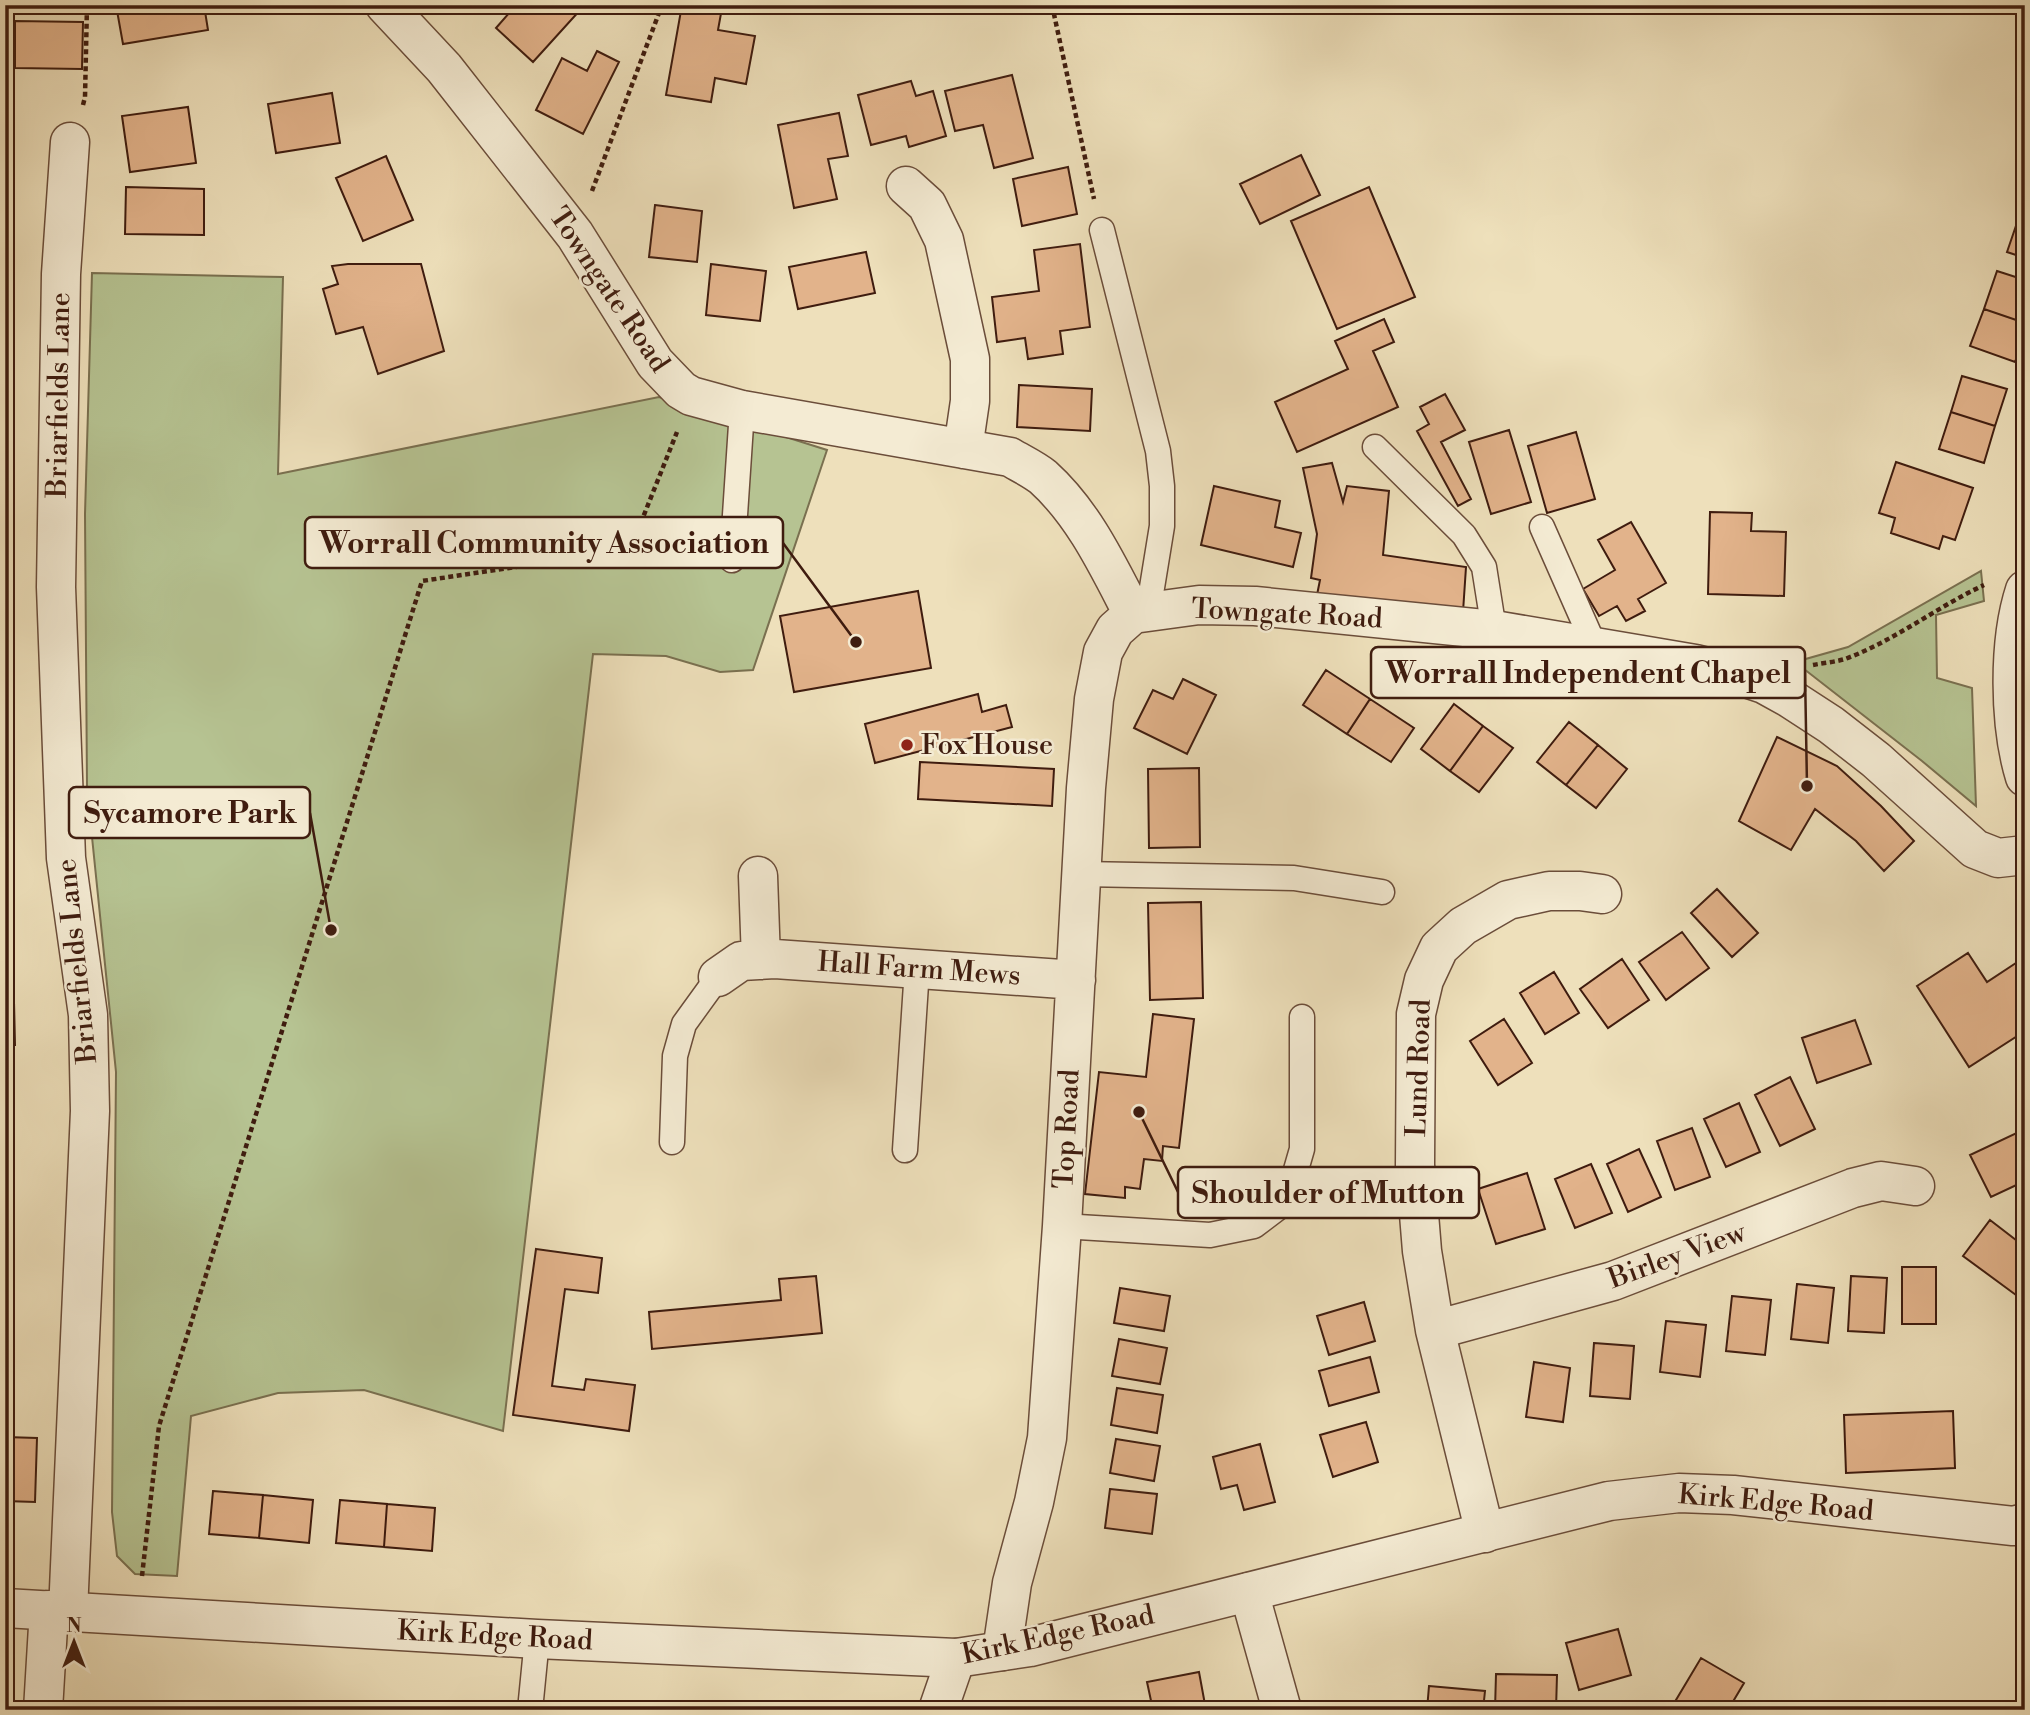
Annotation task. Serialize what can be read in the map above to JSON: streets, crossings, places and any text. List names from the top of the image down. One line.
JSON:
{"streets":{"street":["Towngate Road","Briarfields Lane","Hall Farm Mews","Lund Road","Top Road","Birley View","Kirk Edge Road"]},"crossings":[["Towngate Road","Top Road"],["Briarfields Lane","Kirk Edge Road"],["Hall Farm Mews","Top Road"],["Lund Road","Birley View"],["Lund Road","Kirk Edge Road"],["Top Road","Kirk Edge Road"]],"places":["Worrall Community Association","Fox House","Worrall Independent Chapel","Sycamore Park","Shoulder of Mutton"],"north":"top"}
